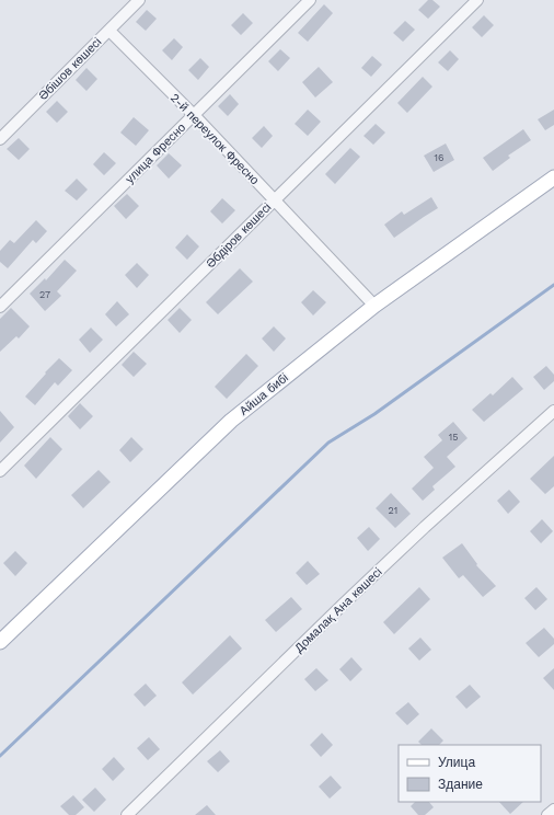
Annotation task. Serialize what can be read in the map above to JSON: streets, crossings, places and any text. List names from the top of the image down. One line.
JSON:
{"streets":{"main road":["Айша бибі"],"street":["Әбішов көшесі","2-й переулок Фресно","улица Фресно","Әбдіров көшесі","Домалақ Ана көшесі"]},"crossings":[["Әбішов көшесі","2-й переулок Фресно"],["2-й переулок Фресно","улица Фресно"],["2-й переулок Фресно","Әбдіров көшесі"],["2-й переулок Фресно","Айша бибі"]],"house_numbers":["16","27","15","21"],"legend":["Улица","Здание"]}
